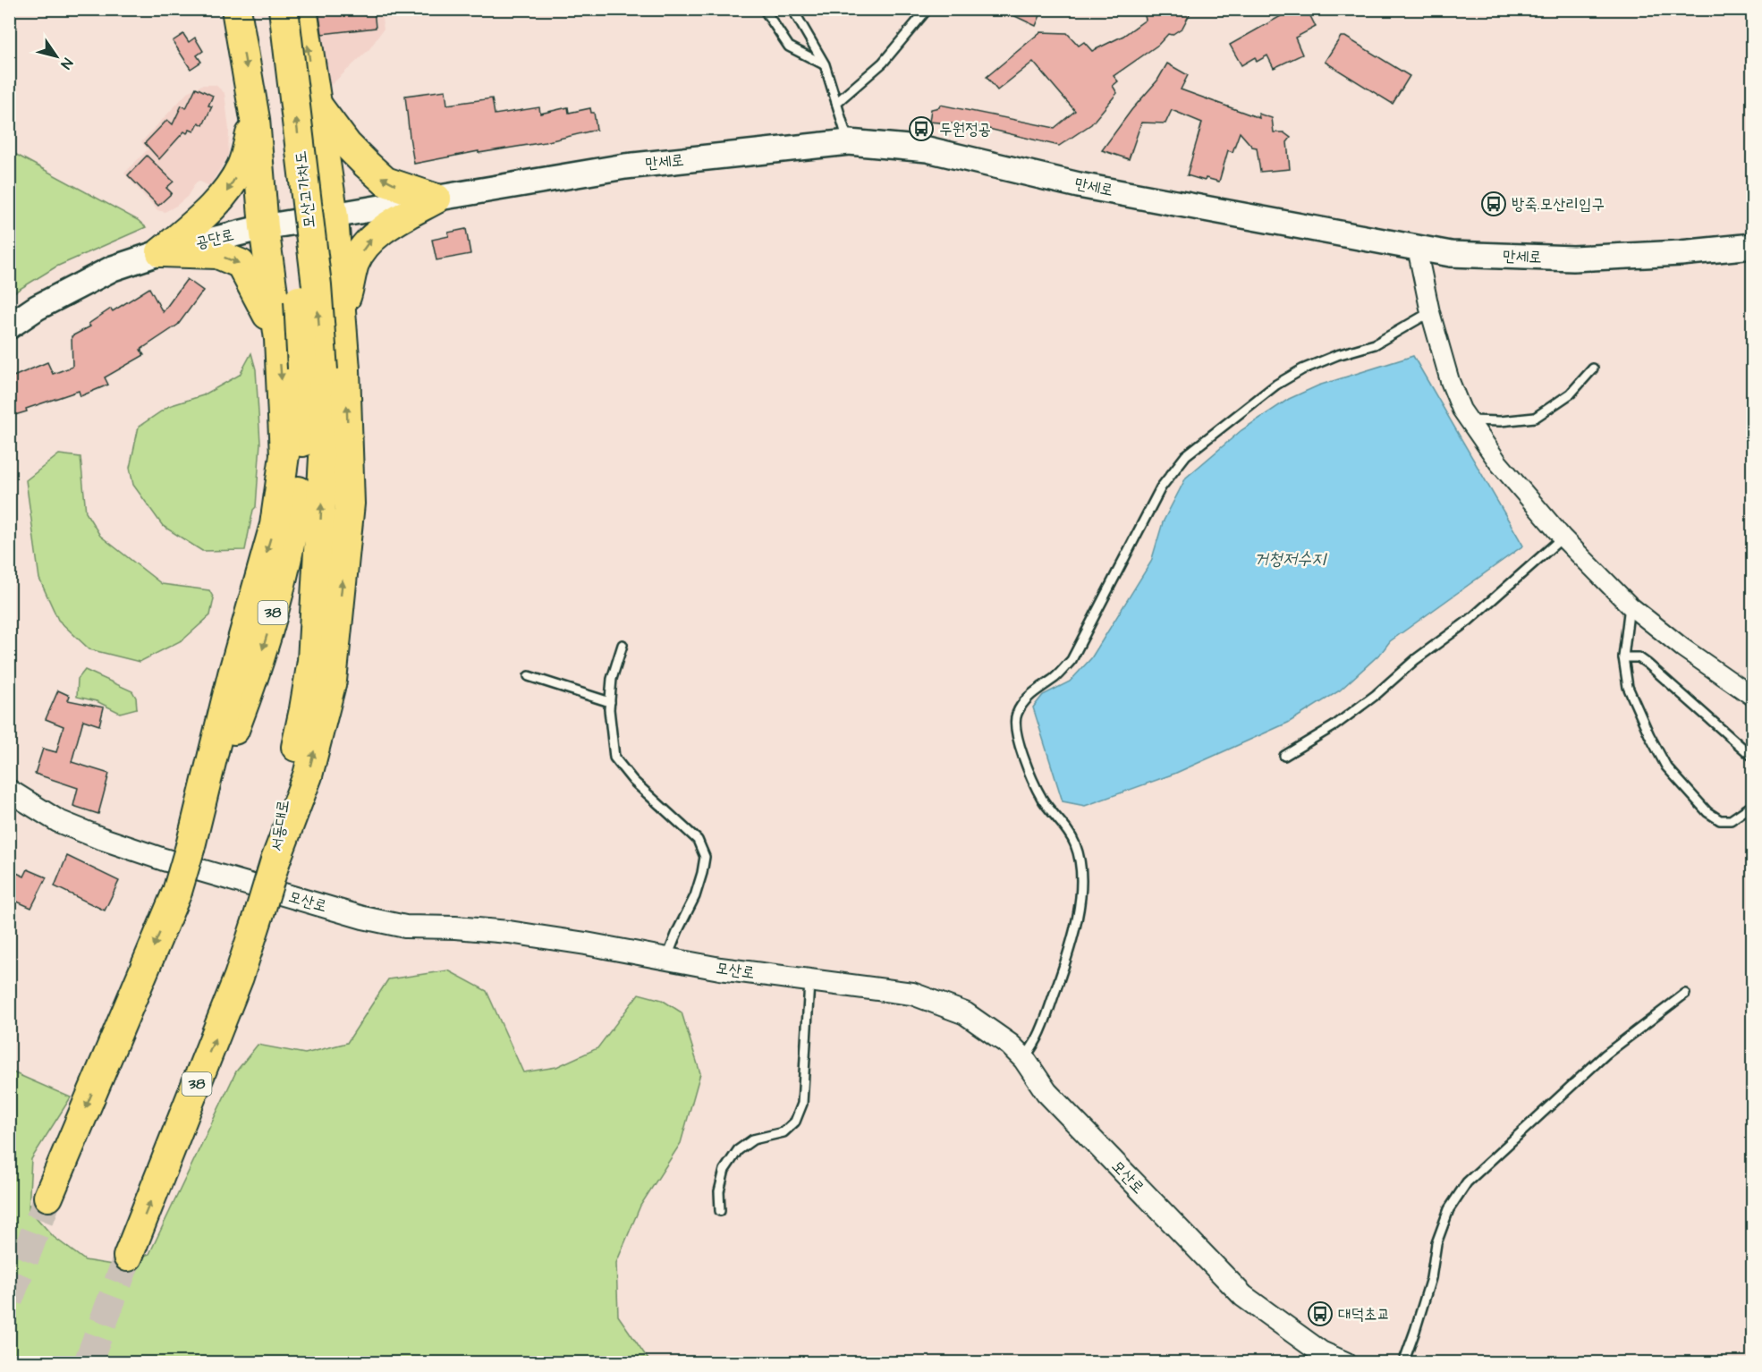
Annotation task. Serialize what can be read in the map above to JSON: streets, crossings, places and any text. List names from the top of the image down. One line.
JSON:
{"streets":{"highway":["모산고가차도","38","서동대로"],"main road":["만세로","공단로"],"street":["모산로"]},"crossings":[["만세로","공단로"],["모산고가차도","38"],["모산고가차도","서동대로"],["38","서동대로"]],"water":["거청저수지"],"places":{"bus stop":["두원정공","방죽.모산리입구","대덕초교"]},"north":"bottom right"}
